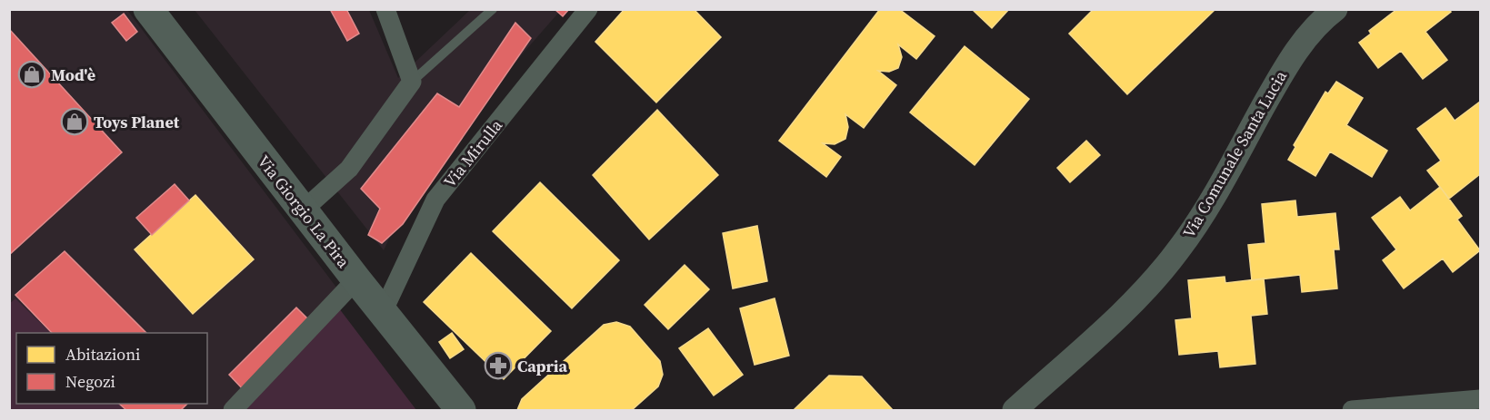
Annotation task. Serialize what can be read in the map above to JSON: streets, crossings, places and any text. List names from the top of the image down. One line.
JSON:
{"streets":{"main road":["Via Giorgio La Pira"],"street":["Via Mirulla","Via Comunale Santa Lucia"]},"crossings":[["Via Mirulla","Via Giorgio La Pira"]],"places":{"shop":["Mod'è","Toys Planet"],"pharmacy":["Capria"]},"legend":["Abitazioni","Negozi"]}
